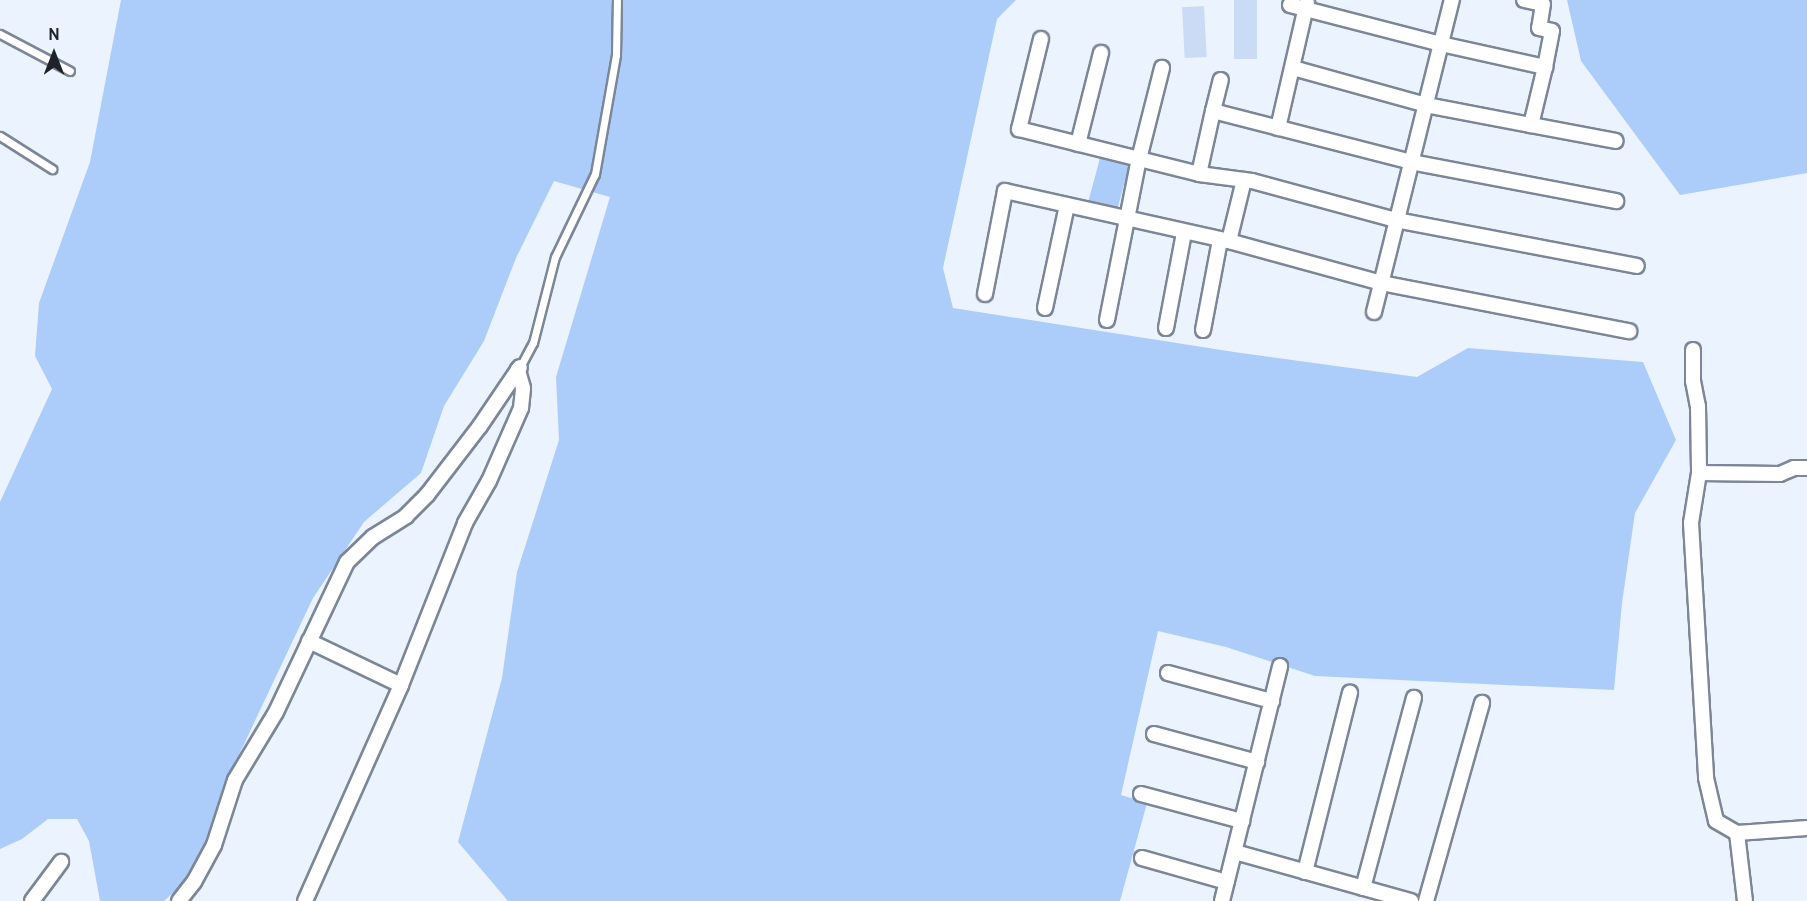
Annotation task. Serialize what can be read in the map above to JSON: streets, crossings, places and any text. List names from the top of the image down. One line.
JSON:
{"north":"top"}
